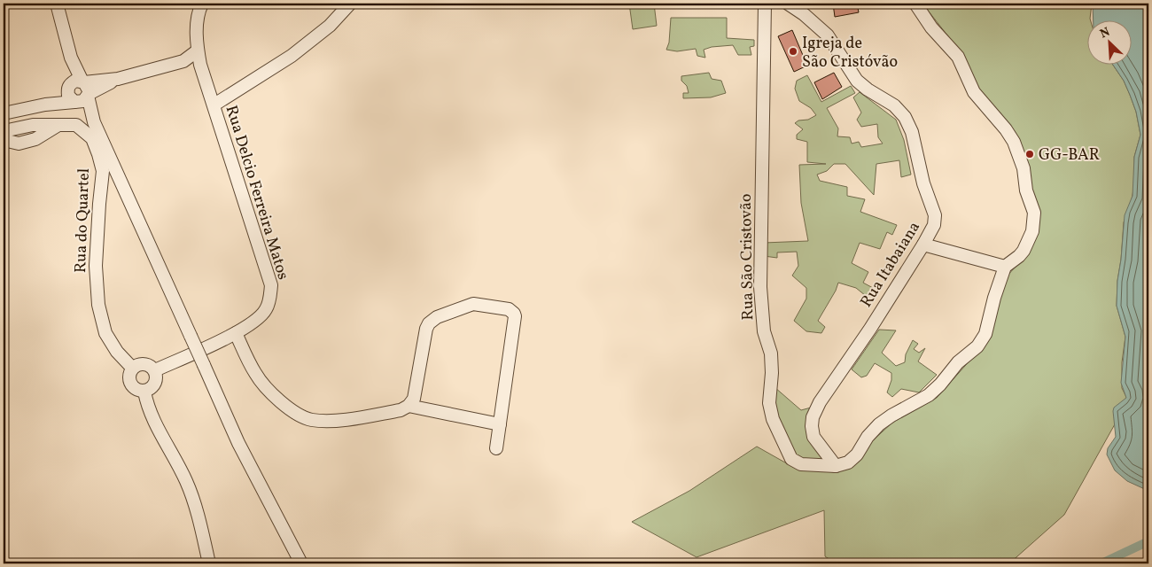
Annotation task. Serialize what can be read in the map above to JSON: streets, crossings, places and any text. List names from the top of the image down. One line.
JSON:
{"streets":{"street":["Rua Delcio Ferreira Matos","Rua do Quartel","Rua São Cristovão","Rua Itabaiana"]},"crossings":[["Rua Delcio Ferreira Matos","Rua do Quartel"],["Rua São Cristovão","Rua Itabaiana"]],"places":["Igreja de São Cristóvão","GG-BAR"],"north":"top left"}
